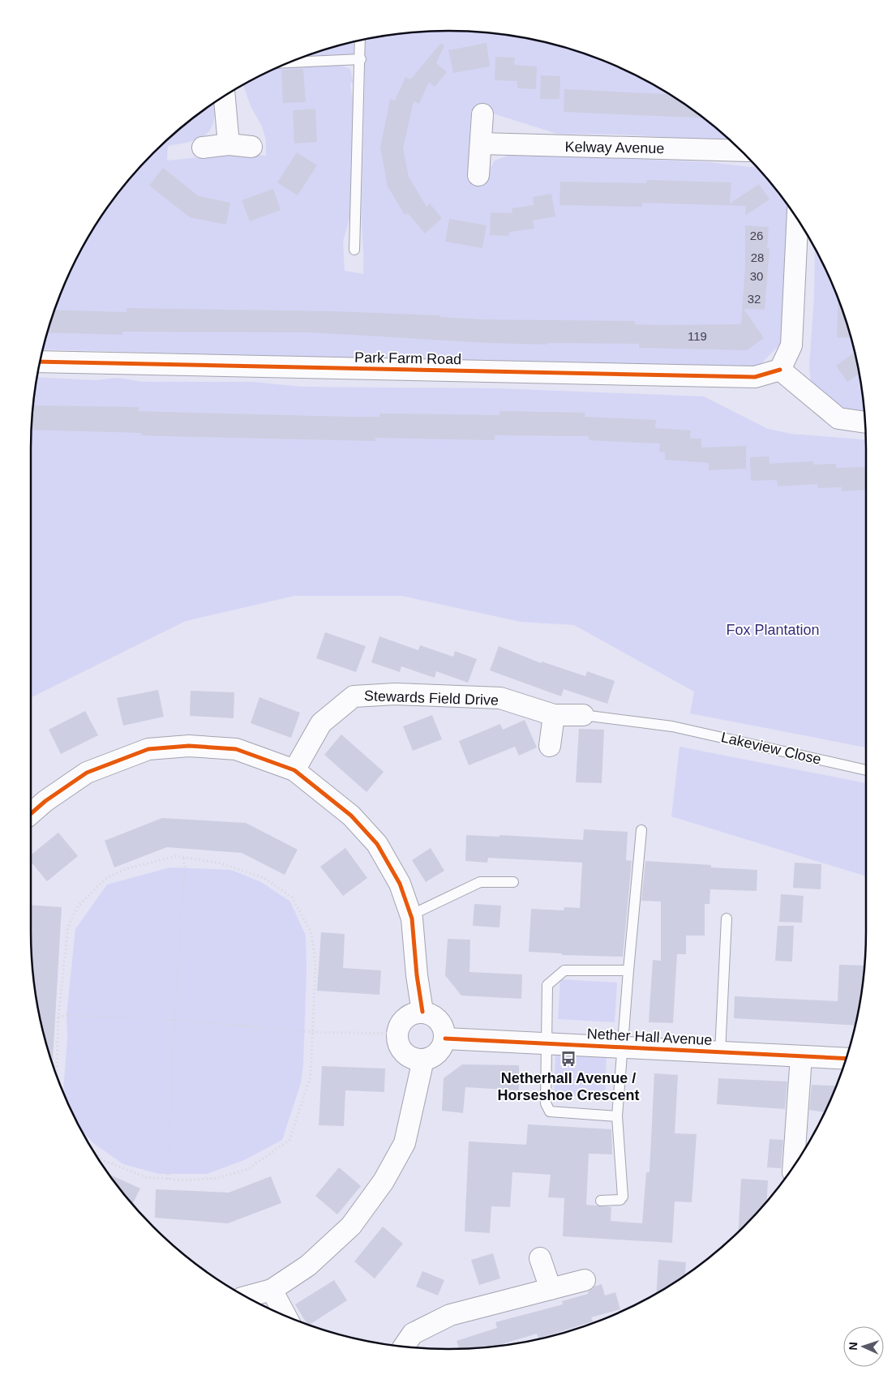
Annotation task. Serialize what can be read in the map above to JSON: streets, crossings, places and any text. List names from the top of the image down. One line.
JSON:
{"streets":{"street":["Kelway Avenue","Park Farm Road","Stewards Field Drive","Nether Hall Avenue"],"lane":["Lakeview Close"]},"crossings":[["Stewards Field Drive","Lakeview Close"]],"parks":["Fox Plantation"],"places":{"bus stop":["Netherhall Avenue / Horseshoe Crescent"]},"house_numbers":["26","28","30","32","119"],"north":"left"}
